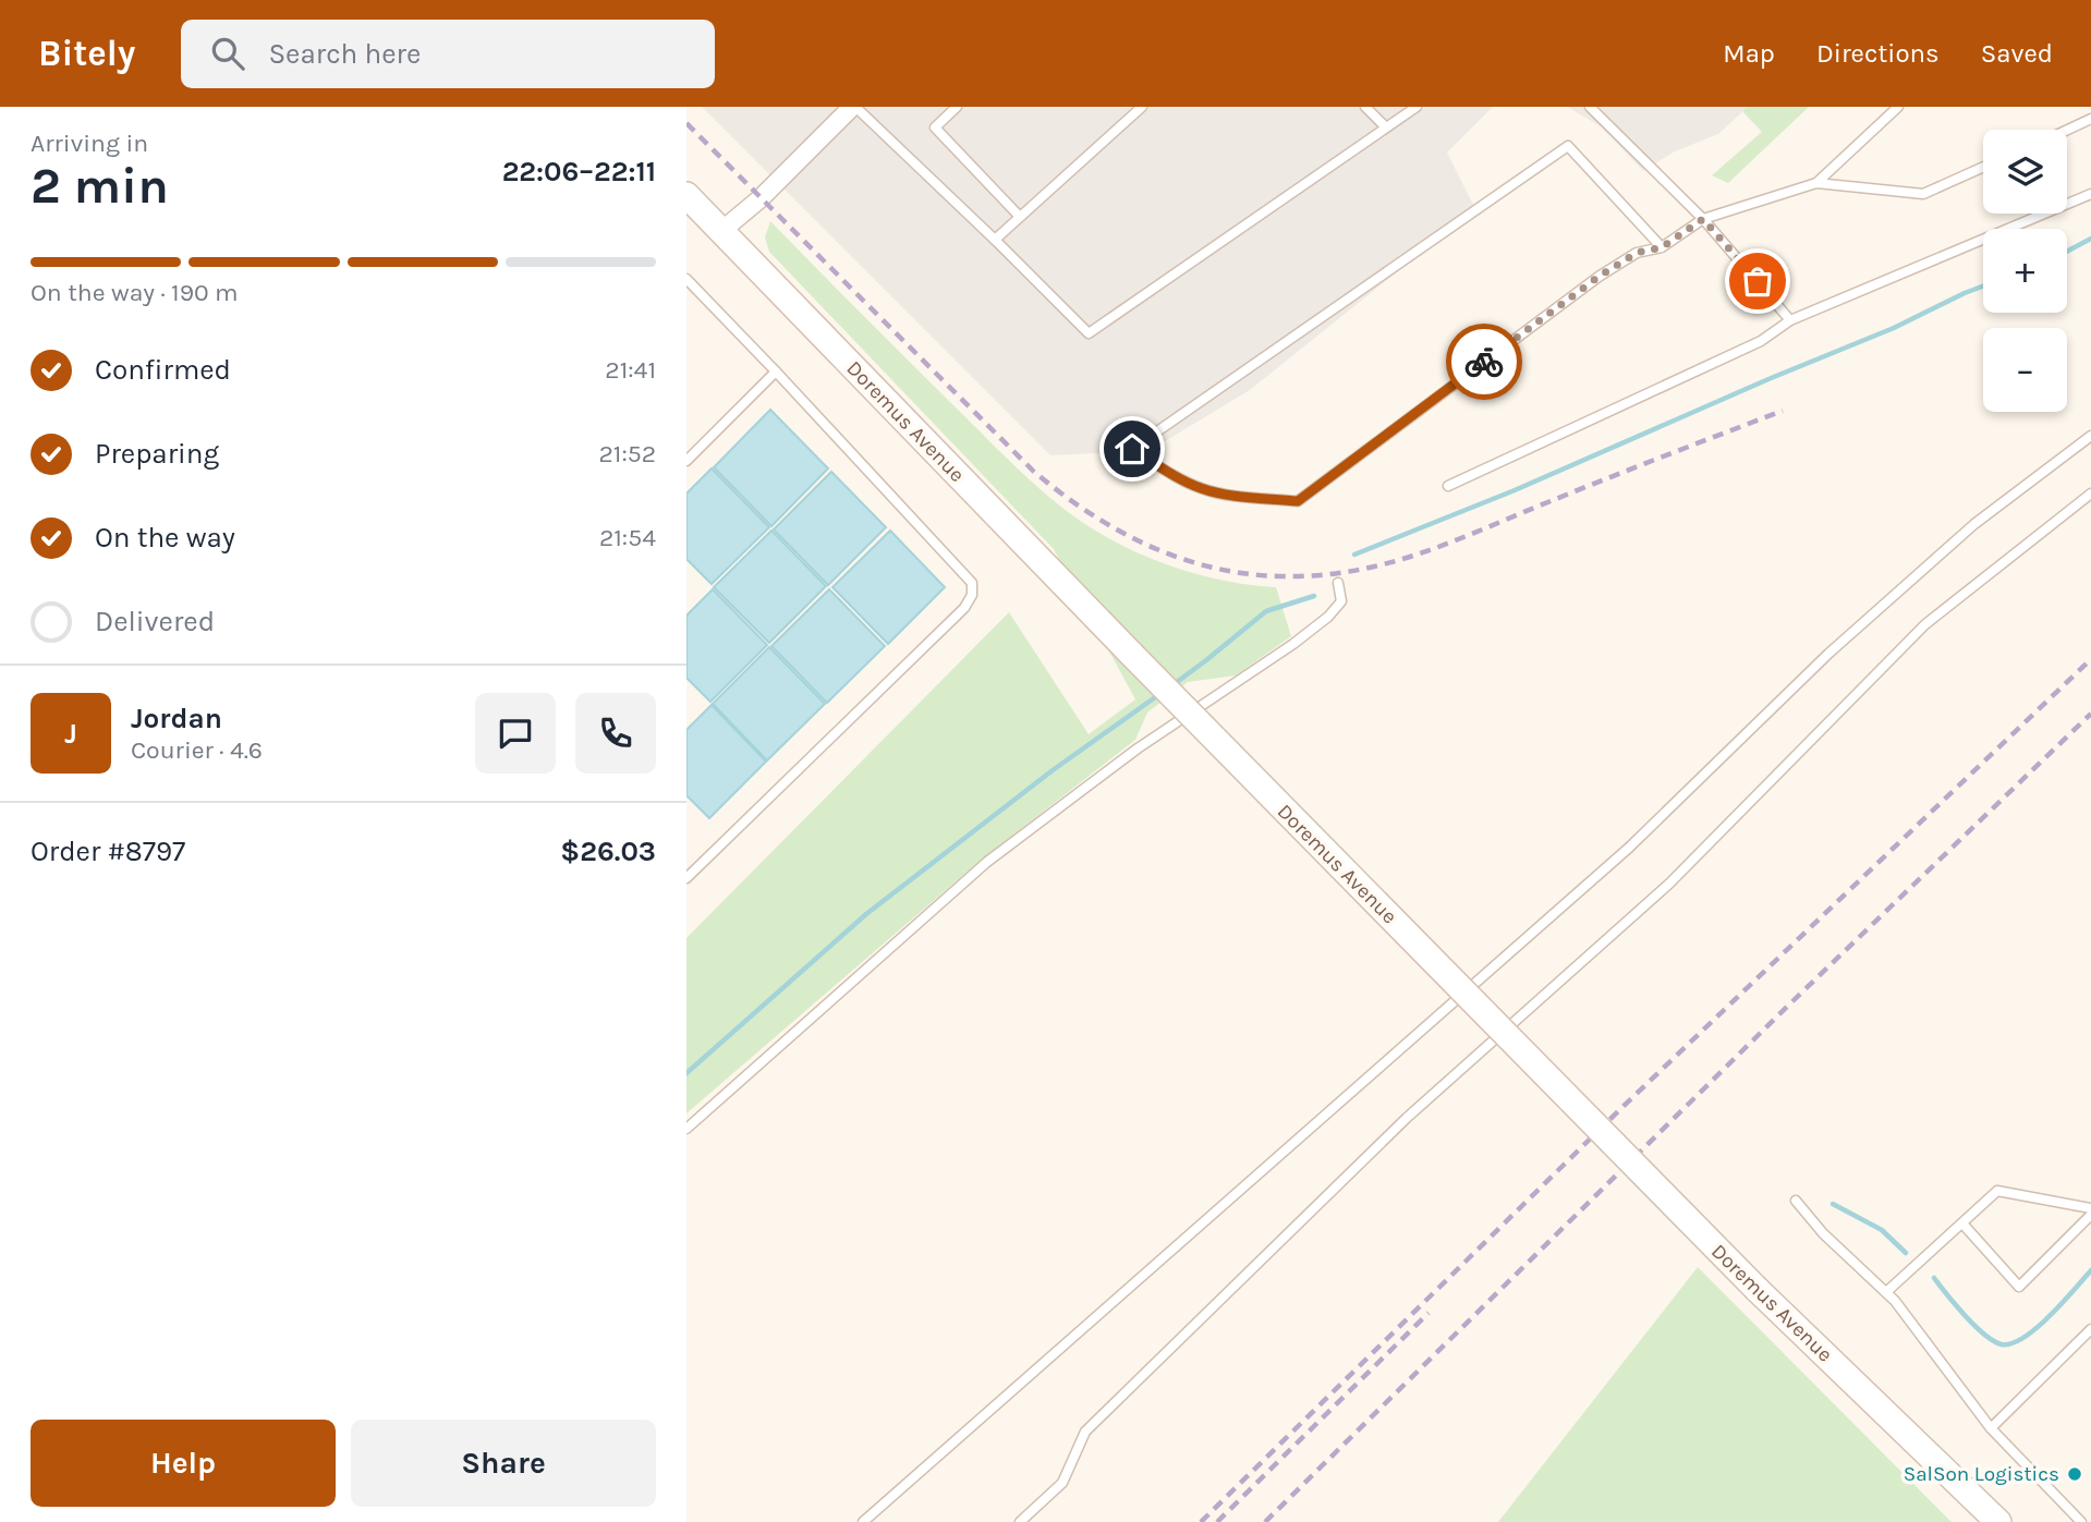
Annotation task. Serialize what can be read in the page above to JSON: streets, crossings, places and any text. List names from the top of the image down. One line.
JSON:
{"streets":{"main road":["Doremus Avenue"]},"places":["SalSon Logistics"],"page":{"header":"Bitely","search":"Search here","nav":["Map","Directions","Saved"],"heading":["2 min","Arriving in","22:06–22:11"],"panel":["Jordan","Courier · 4.6","Order #8797","$26.03"],"map_buttons":["+","−"],"bar":"On the way · 190 m","list":[["Confirmed","21:41"],["Preparing","21:52"],["On the way","21:54"],"Delivered"],"round":"J","buttons":["Help","Share"]}}
